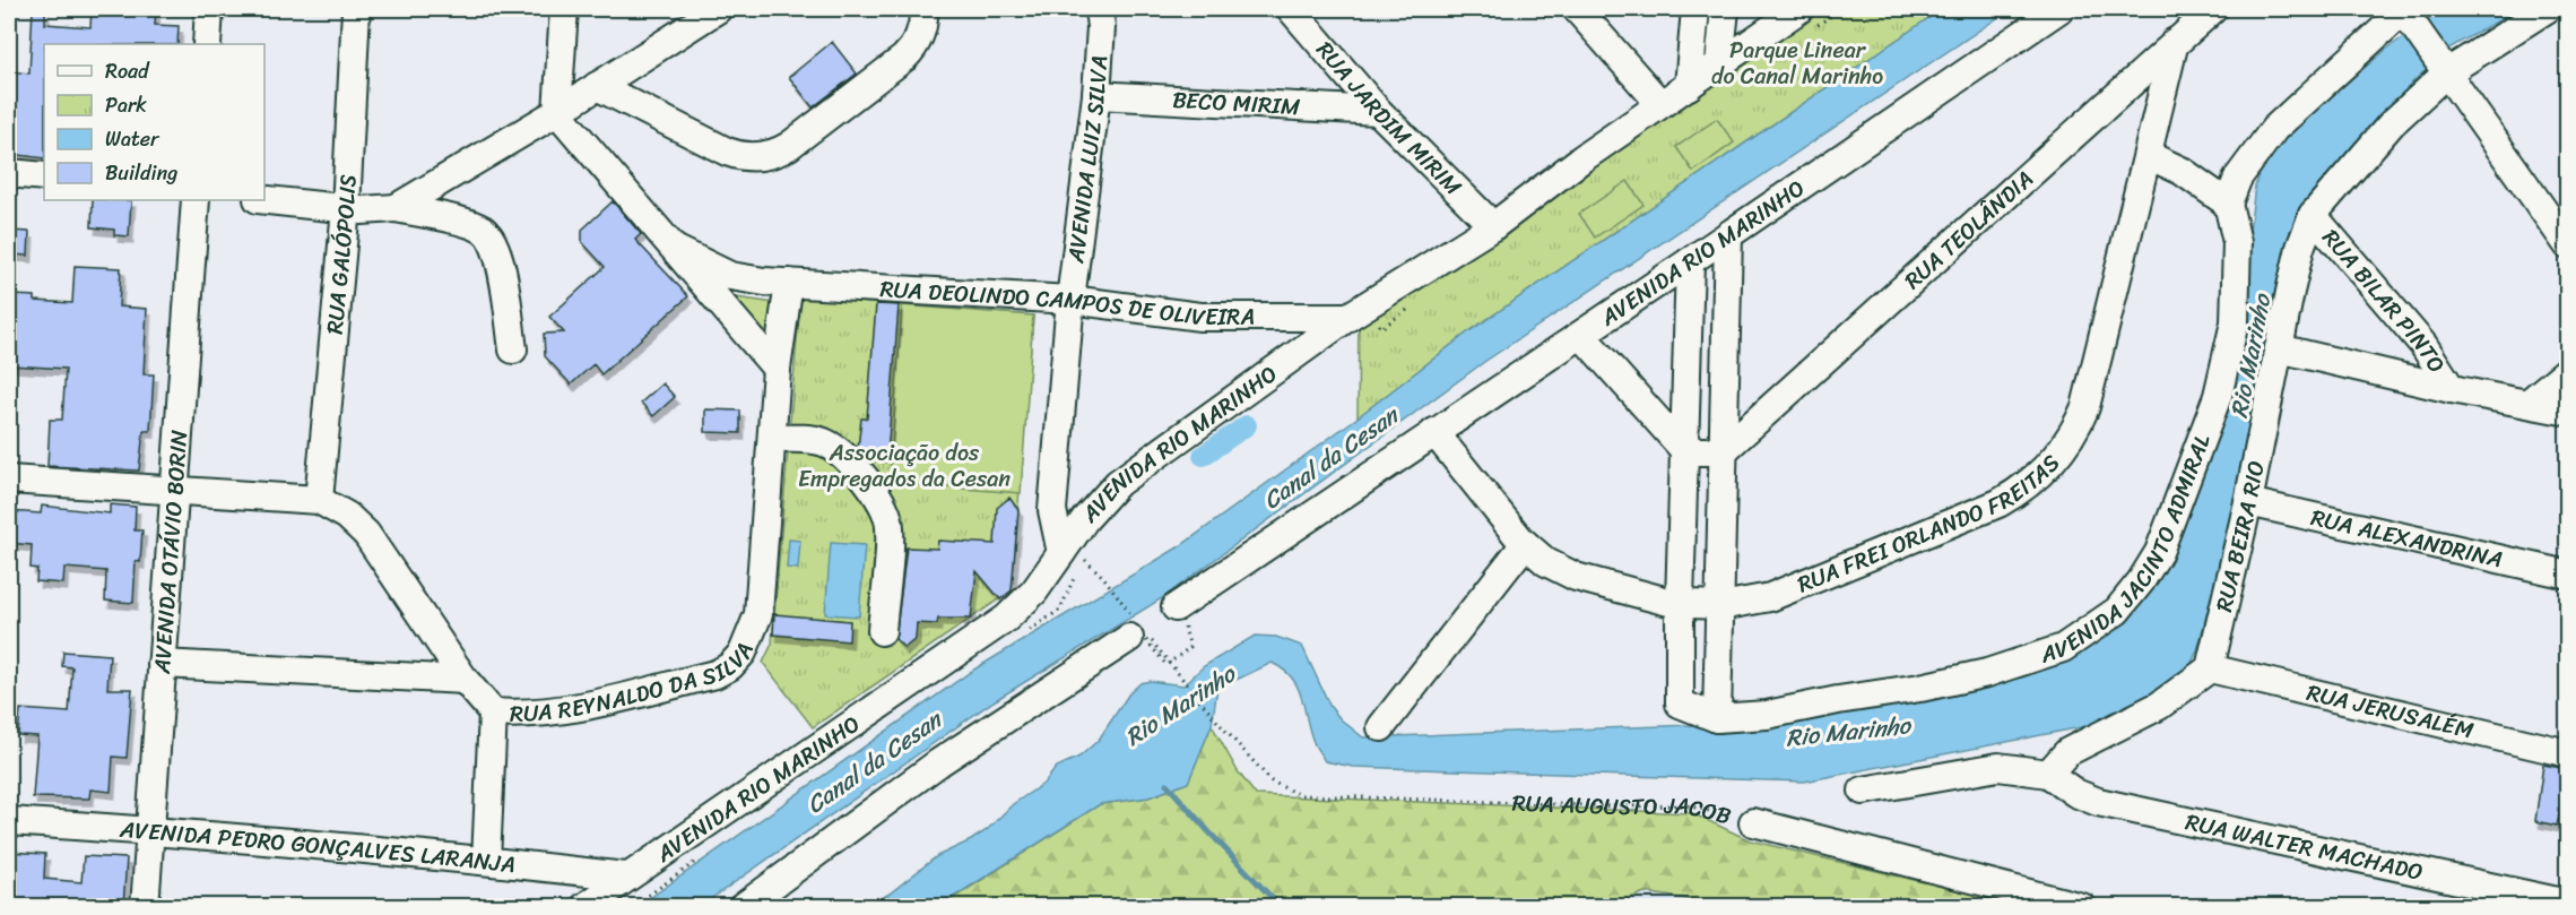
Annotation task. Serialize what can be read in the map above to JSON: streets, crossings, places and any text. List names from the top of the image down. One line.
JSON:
{"streets":{"street":["BECO MIRIM","RUA JARDIM MIRIM","AVENIDA LUIZ SILVA","RUA TEOLÂNDIA","AVENIDA RIO MARINHO","RUA GALÓPOLIS","RUA BILAR PINTO","RUA DEOLINDO CAMPOS DE OLIVEIRA","RUA FREI ORLANDO FREITAS","RUA BEIRA RIO","RUA ALEXANDRINA","AVENIDA JACINTO ADMIRAL","AVENIDA OTÁVIO BORIN","RUA REYNALDO DA SILVA","RUA JERUSALÉM","RUA AUGUSTO JACOB","RUA WALTER MACHADO","AVENIDA PEDRO GONÇALVES LARANJA"]},"crossings":[["BECO MIRIM","RUA JARDIM MIRIM"],["BECO MIRIM","AVENIDA LUIZ SILVA"],["RUA JARDIM MIRIM","AVENIDA RIO MARINHO"],["AVENIDA LUIZ SILVA","AVENIDA RIO MARINHO"],["AVENIDA LUIZ SILVA","RUA DEOLINDO CAMPOS DE OLIVEIRA"],["RUA TEOLÂNDIA","RUA FREI ORLANDO FREITAS"],["AVENIDA RIO MARINHO","RUA DEOLINDO CAMPOS DE OLIVEIRA"],["AVENIDA RIO MARINHO","RUA FREI ORLANDO FREITAS"],["AVENIDA RIO MARINHO","AVENIDA JACINTO ADMIRAL"],["AVENIDA RIO MARINHO","AVENIDA PEDRO GONÇALVES LARANJA"],["RUA GALÓPOLIS","RUA REYNALDO DA SILVA"],["RUA BILAR PINTO","RUA BEIRA RIO"],["RUA DEOLINDO CAMPOS DE OLIVEIRA","RUA REYNALDO DA SILVA"],["RUA FREI ORLANDO FREITAS","AVENIDA JACINTO ADMIRAL"],["RUA BEIRA RIO","RUA ALEXANDRINA"],["RUA BEIRA RIO","RUA JERUSALÉM"],["AVENIDA OTÁVIO BORIN","AVENIDA PEDRO GONÇALVES LARANJA"]],"water":["Rio Marinho","Canal da Cesan"],"parks":["Parque Linear do Canal Marinho","Associação dos Empregados da Cesan"],"legend":["Road","Park","Water","Building"]}
